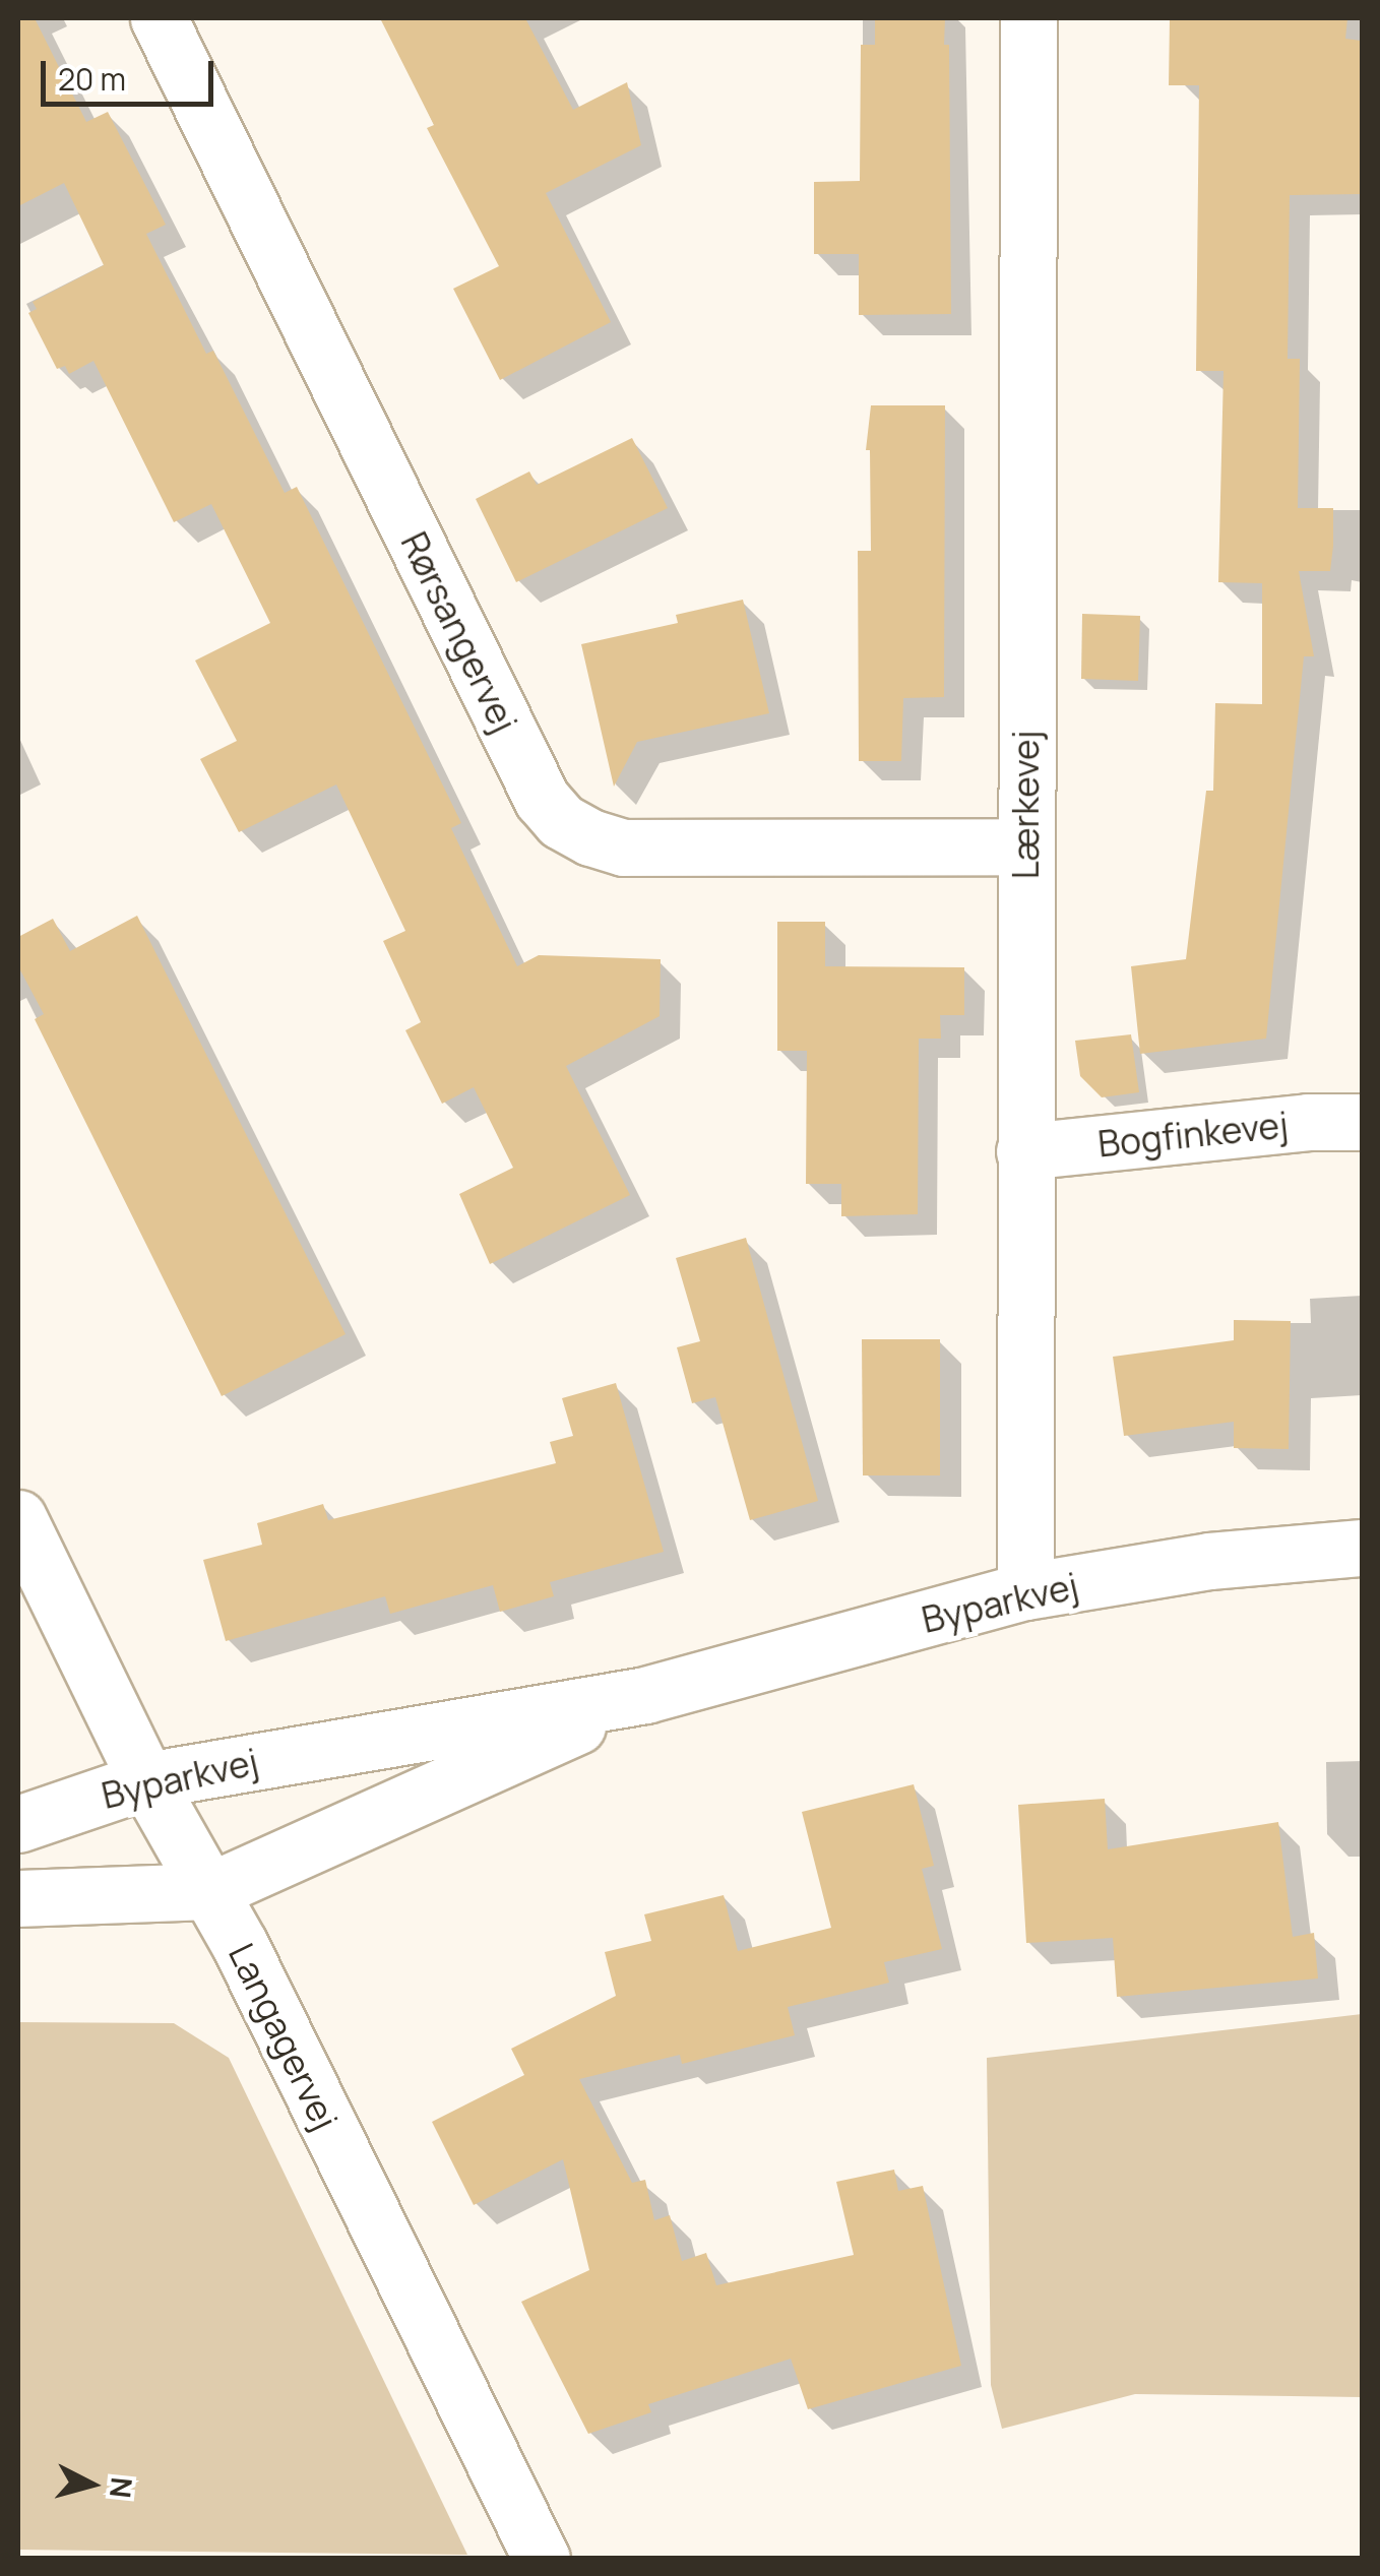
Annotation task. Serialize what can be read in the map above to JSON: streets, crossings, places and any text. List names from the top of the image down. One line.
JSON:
{"streets":{"street":["Rørsangervej","Lærkevej","Bogfinkevej","Byparkvej","Langagervej"]},"crossings":[["Rørsangervej","Lærkevej"],["Lærkevej","Bogfinkevej"],["Lærkevej","Byparkvej"],["Byparkvej","Langagervej"]],"scale_bar":"20 m","north":"right"}
